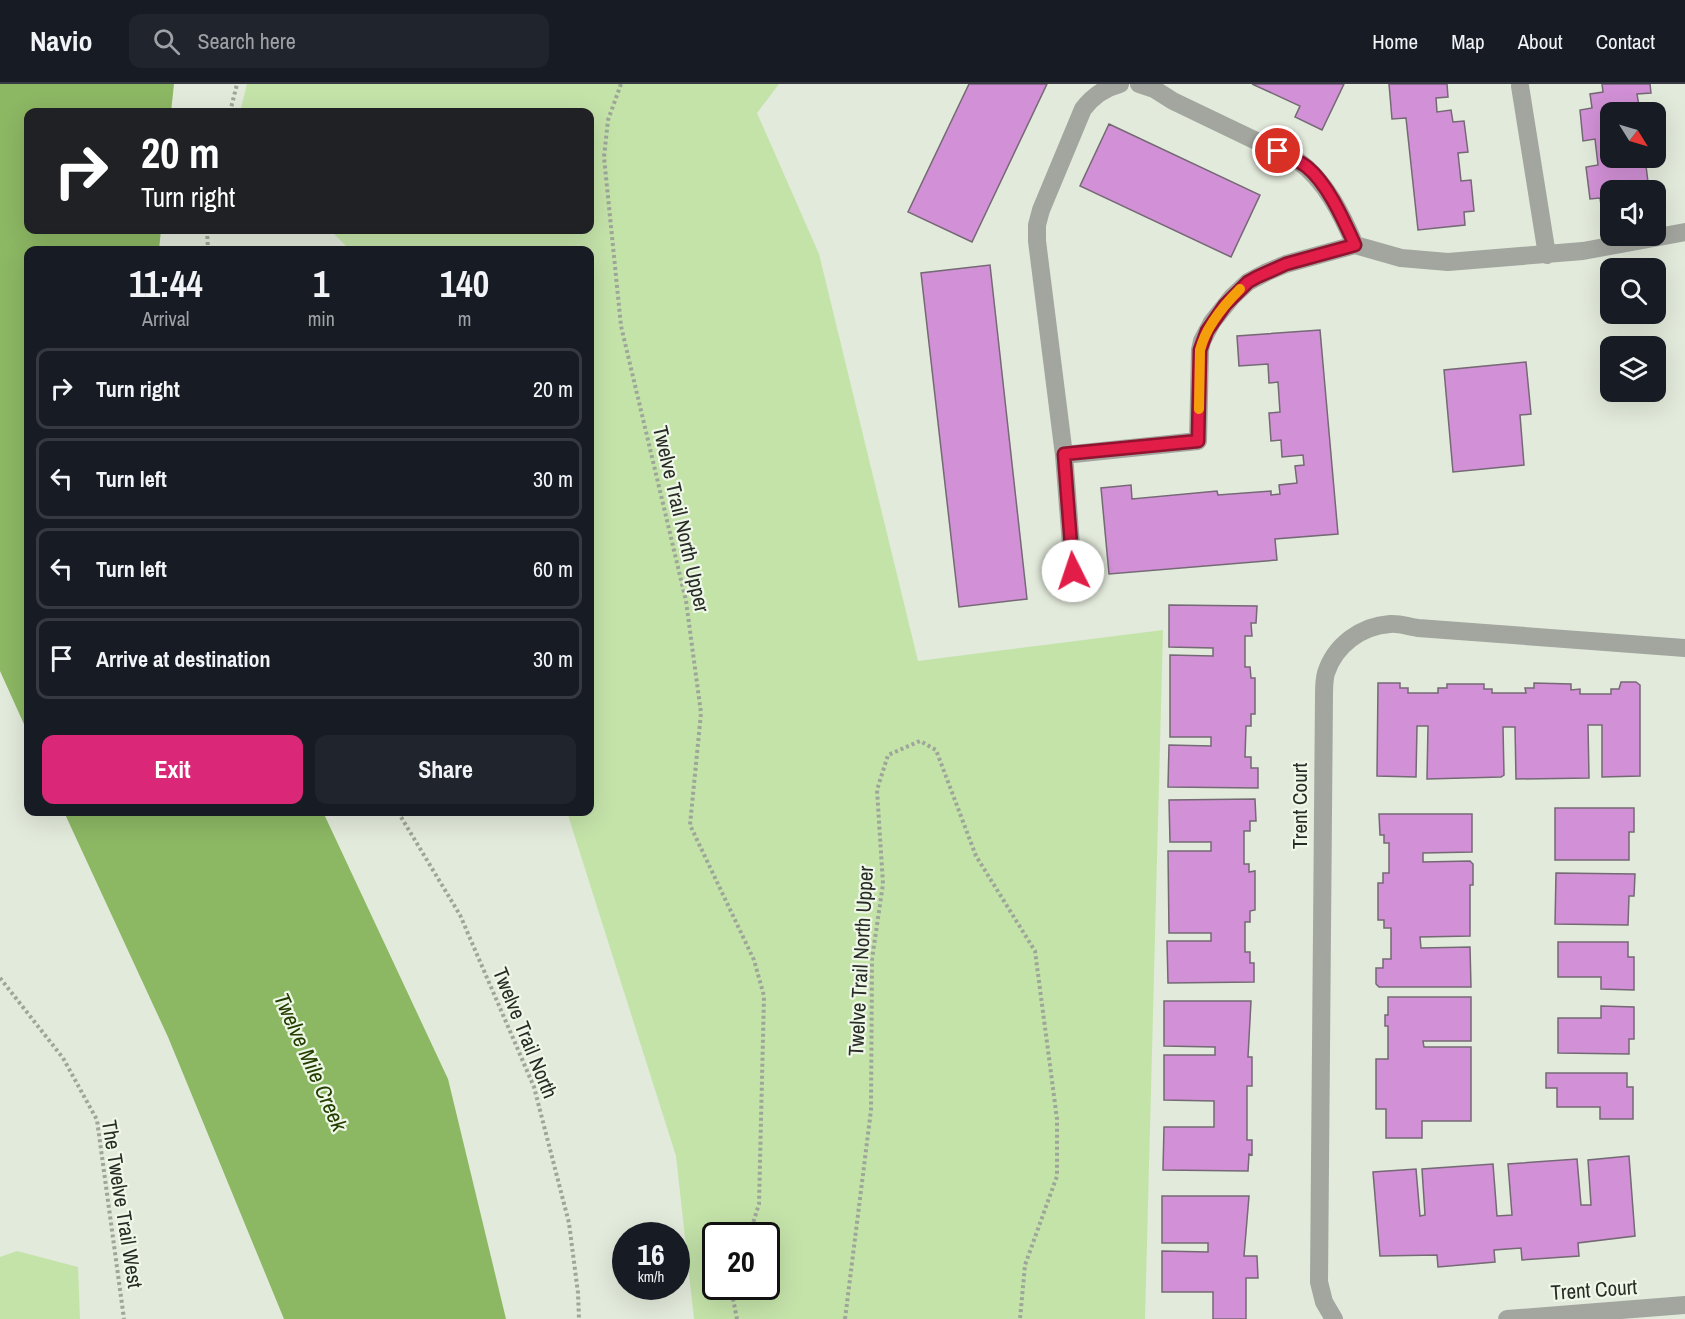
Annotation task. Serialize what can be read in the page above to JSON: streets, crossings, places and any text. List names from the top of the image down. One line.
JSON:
{"streets":{"street":["Trent Court"],"path":["Twelve Trail North Upper","Twelve Trail North","The Twelve Trail West"]},"water":["Twelve Mile Creek"],"north":"bottom right","page":{"header":"Navio","search":"Search here","nav":["Home","Map","About","Contact"],"turn":["20 m","Turn right"],"eta":["11:44","Arrival","1","min","140","m"],"list":[{"name":"Turn right","value":"20 m"},{"name":"Turn left","value":"30 m"},{"name":"Turn left","value":"60 m"},{"name":"Arrive at destination","value":"30 m"}],"buttons":["Exit","Share"],"speed":"16 km/h","limit":"20"}}
